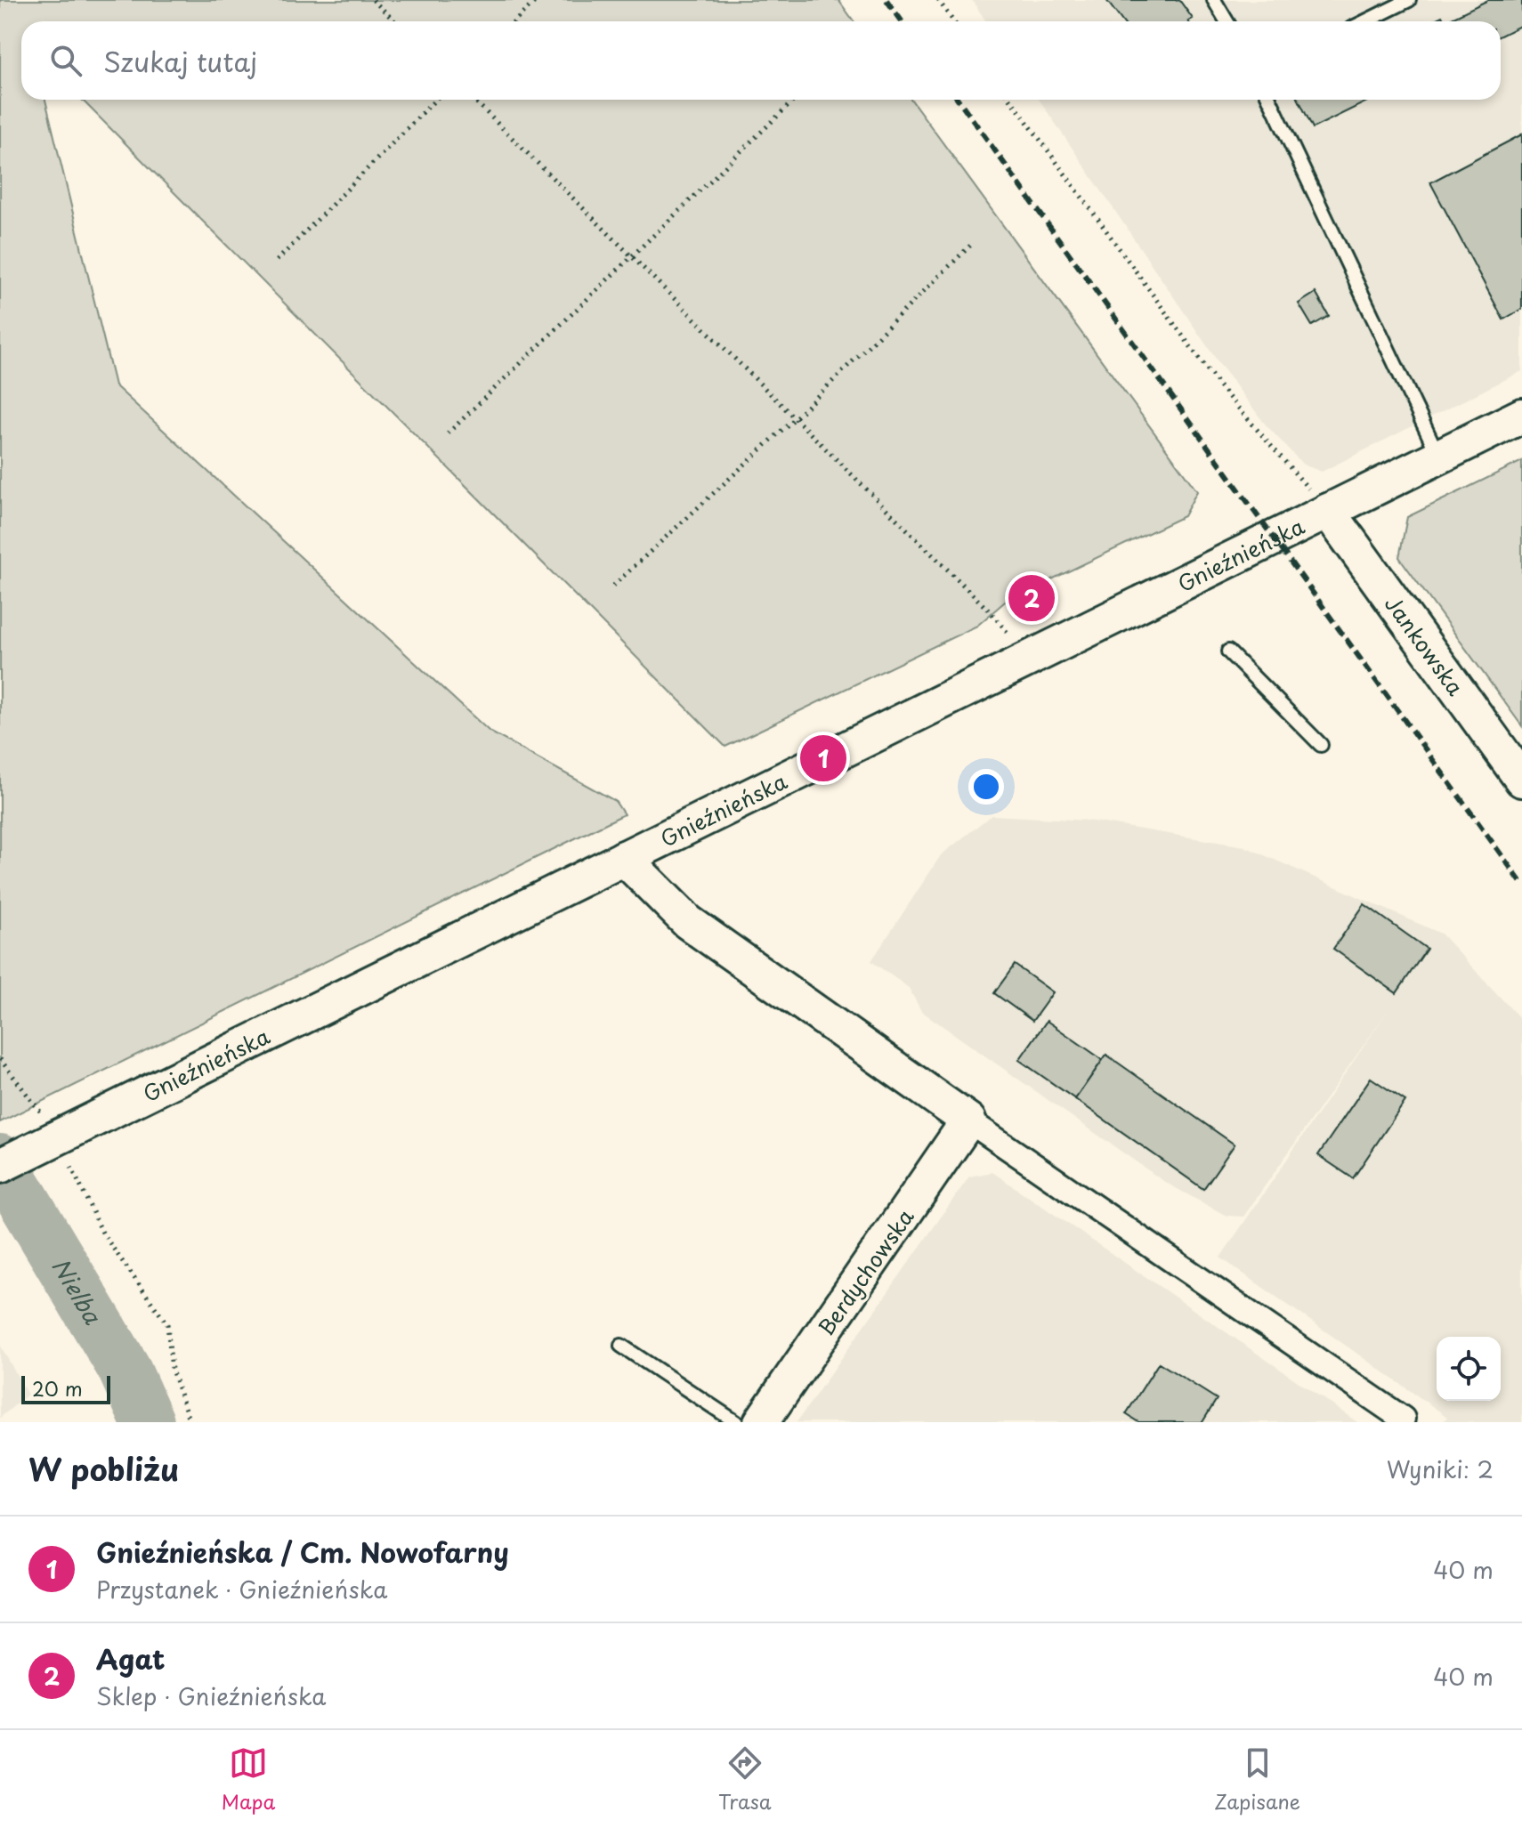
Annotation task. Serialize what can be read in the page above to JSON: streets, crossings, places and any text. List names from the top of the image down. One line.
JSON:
{"streets":{"main road":["Gnieźnieńska","Jankowska","Berdychowska"]},"crossings":[["Gnieźnieńska","Jankowska"]],"water":["Nielba"],"scale_bar":"20 m","page":{"search":"Szukaj tutaj","pins":["2","1"],"scale":"20 m","heading":["W pobliżu","Wyniki: 2"],"list":[{"mark":"1","name":"Gnieźnieńska / Cm. Nowofarny","note":"Przystanek · Gnieźnieńska","value":"40 m"},{"mark":"2","name":"Agat","note":"Sklep · Gnieźnieńska","value":"40 m"}],"nav":["Mapa","Trasa","Zapisane"]}}
